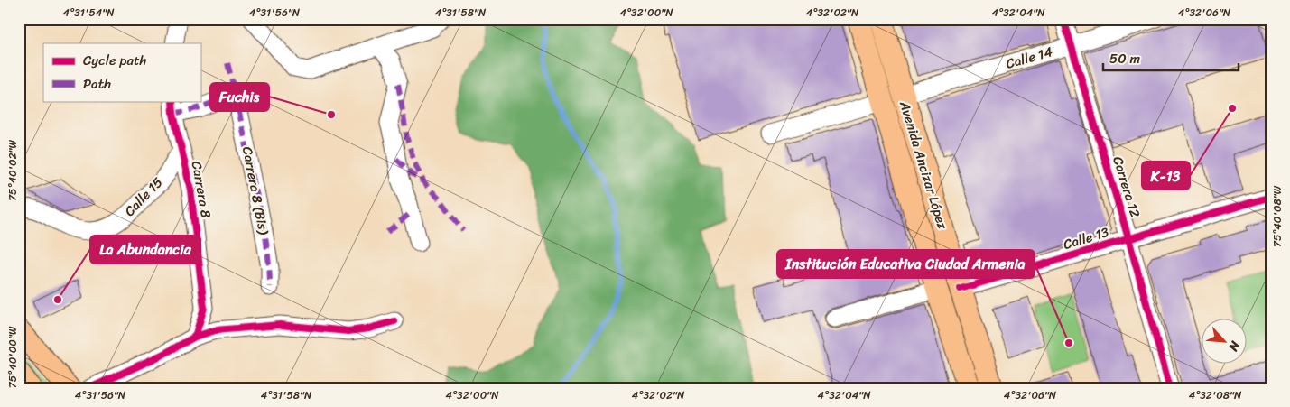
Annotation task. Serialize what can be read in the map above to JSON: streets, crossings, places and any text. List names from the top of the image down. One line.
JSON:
{"streets":{"main road":["Avenida Ancizar López"],"street":["Calle 14","Carrera 12","Carrera 8","Carrera 8 (Bis)","Calle 15","Calle 13"]},"crossings":[["Calle 14","Avenida Ancizar López"],["Calle 14","Carrera 12"],["Avenida Ancizar López","Calle 13"],["Carrera 12","Calle 13"],["Carrera 8","Carrera 8 (Bis)"],["Carrera 8","Calle 15"]],"places":["K-13","Fuchis","La Abundancia","Institución Educativa Ciudad Armenia"],"legend":["Cycle path","Path"],"scale_bar":"50 m","north":"bottom right","coordinates":["4°31'54\"N","4°31'56\"N","4°31'58\"N","4°32'00\"N","4°32'02\"N","4°32'04\"N","4°32'06\"N","75°40'02\"W","75°40'08\"W","75°40'00\"W","4°32'08\"N"]}
